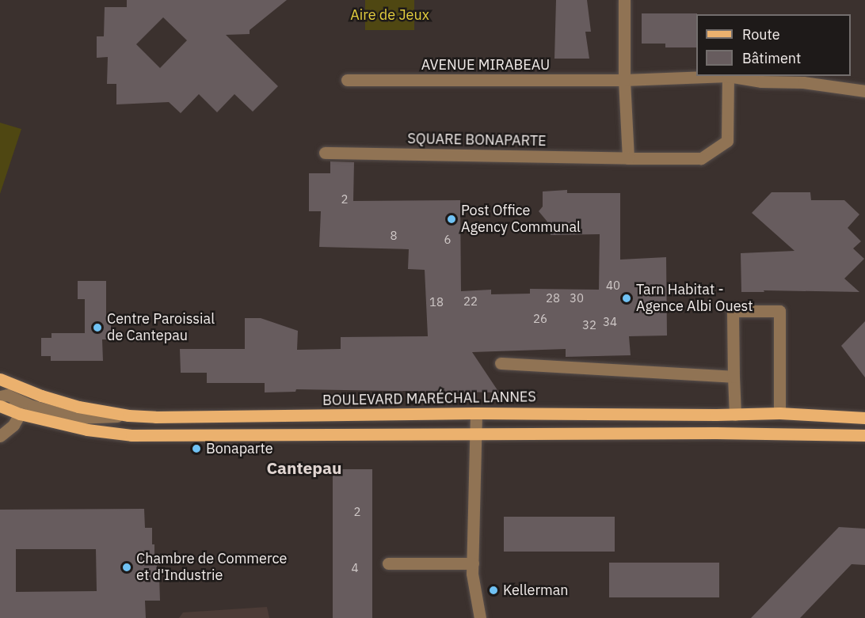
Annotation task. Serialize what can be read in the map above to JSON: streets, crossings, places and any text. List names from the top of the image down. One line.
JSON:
{"streets":{"main road":["BOULEVARD MARÉCHAL LANNES"],"street":["AVENUE MIRABEAU","SQUARE BONAPARTE"]},"districts":["Cantepau"],"parks":["Aire de Jeux"],"places":["Post Office Agency Communal","Tarn Habitat - Agence Albi Ouest","Centre Paroissial de Cantepau","Bonaparte","Chambre de Commerce et d'Industrie","Kellerman"],"house_numbers":["2","8","6","40","28","30","22","18","26","34","32","2","4"],"legend":["Route","Bâtiment"]}
